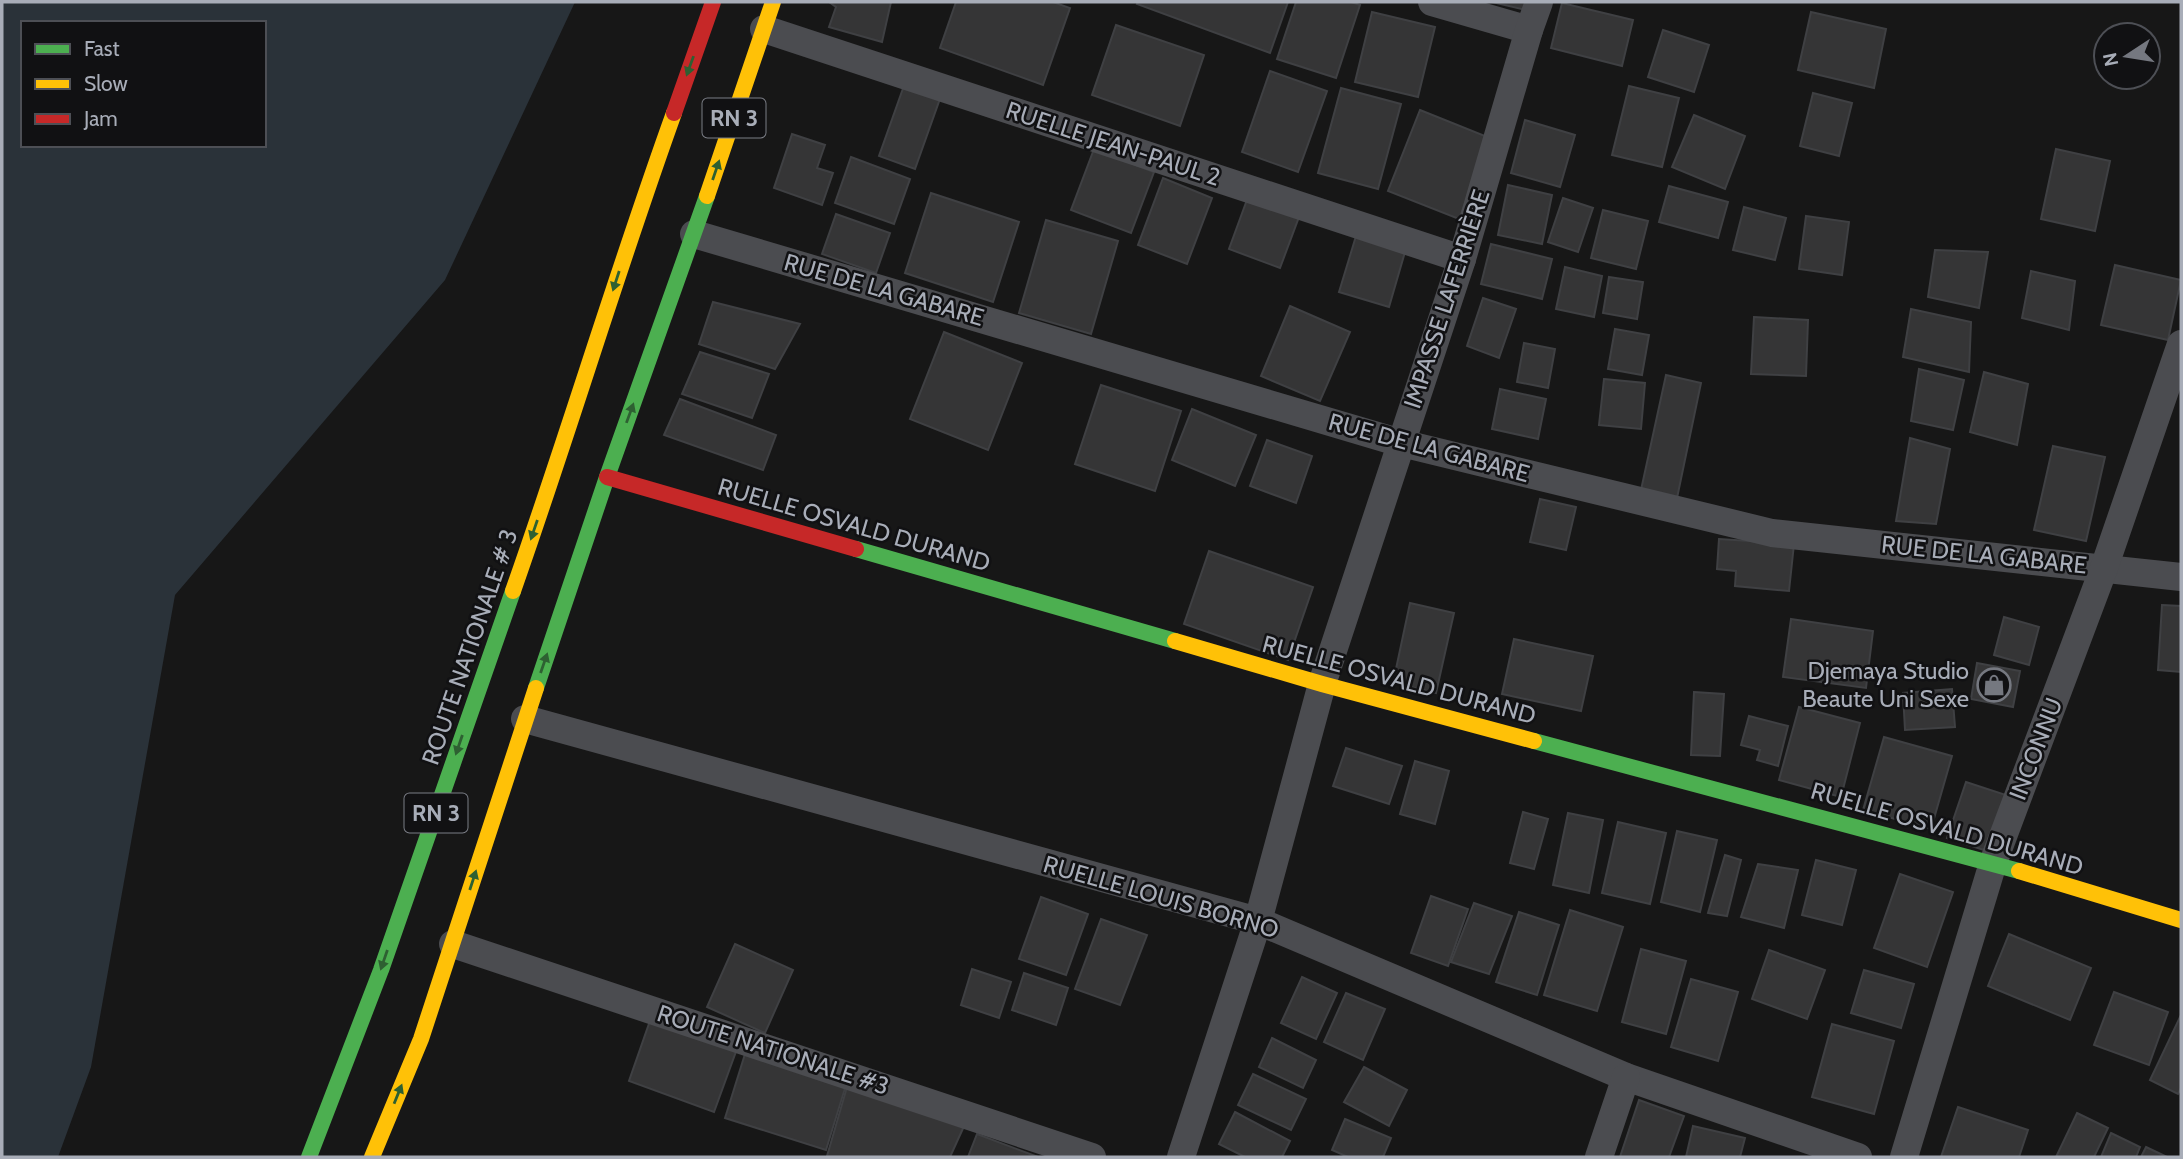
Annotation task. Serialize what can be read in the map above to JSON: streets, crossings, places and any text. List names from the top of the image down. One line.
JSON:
{"streets":{"main road":["RN 3","RUELLE OSVALD DURAND","ROUTE NATIONALE # 3"],"street":["RUELLE JEAN-PAUL 2","RUE DE LA GABARE","IMPASSE LAFERRIÈRE","INCONNU","RUELLE LOUIS BORNO","ROUTE NATIONALE #3"]},"crossings":[["RN 3","RUELLE JEAN-PAUL 2"],["RN 3","RUE DE LA GABARE"],["RN 3","RUELLE OSVALD DURAND"],["RN 3","RUELLE LOUIS BORNO"],["RN 3","ROUTE NATIONALE #3"],["RUELLE JEAN-PAUL 2","IMPASSE LAFERRIÈRE"],["RUE DE LA GABARE","IMPASSE LAFERRIÈRE"],["RUE DE LA GABARE","INCONNU"],["IMPASSE LAFERRIÈRE","RUELLE OSVALD DURAND"],["IMPASSE LAFERRIÈRE","RUELLE LOUIS BORNO"],["RUELLE OSVALD DURAND","INCONNU"]],"places":{"shop":["Djemaya Studio Beaute Uni Sexe"]},"legend":["Fast","Slow","Jam"],"north":"left"}
